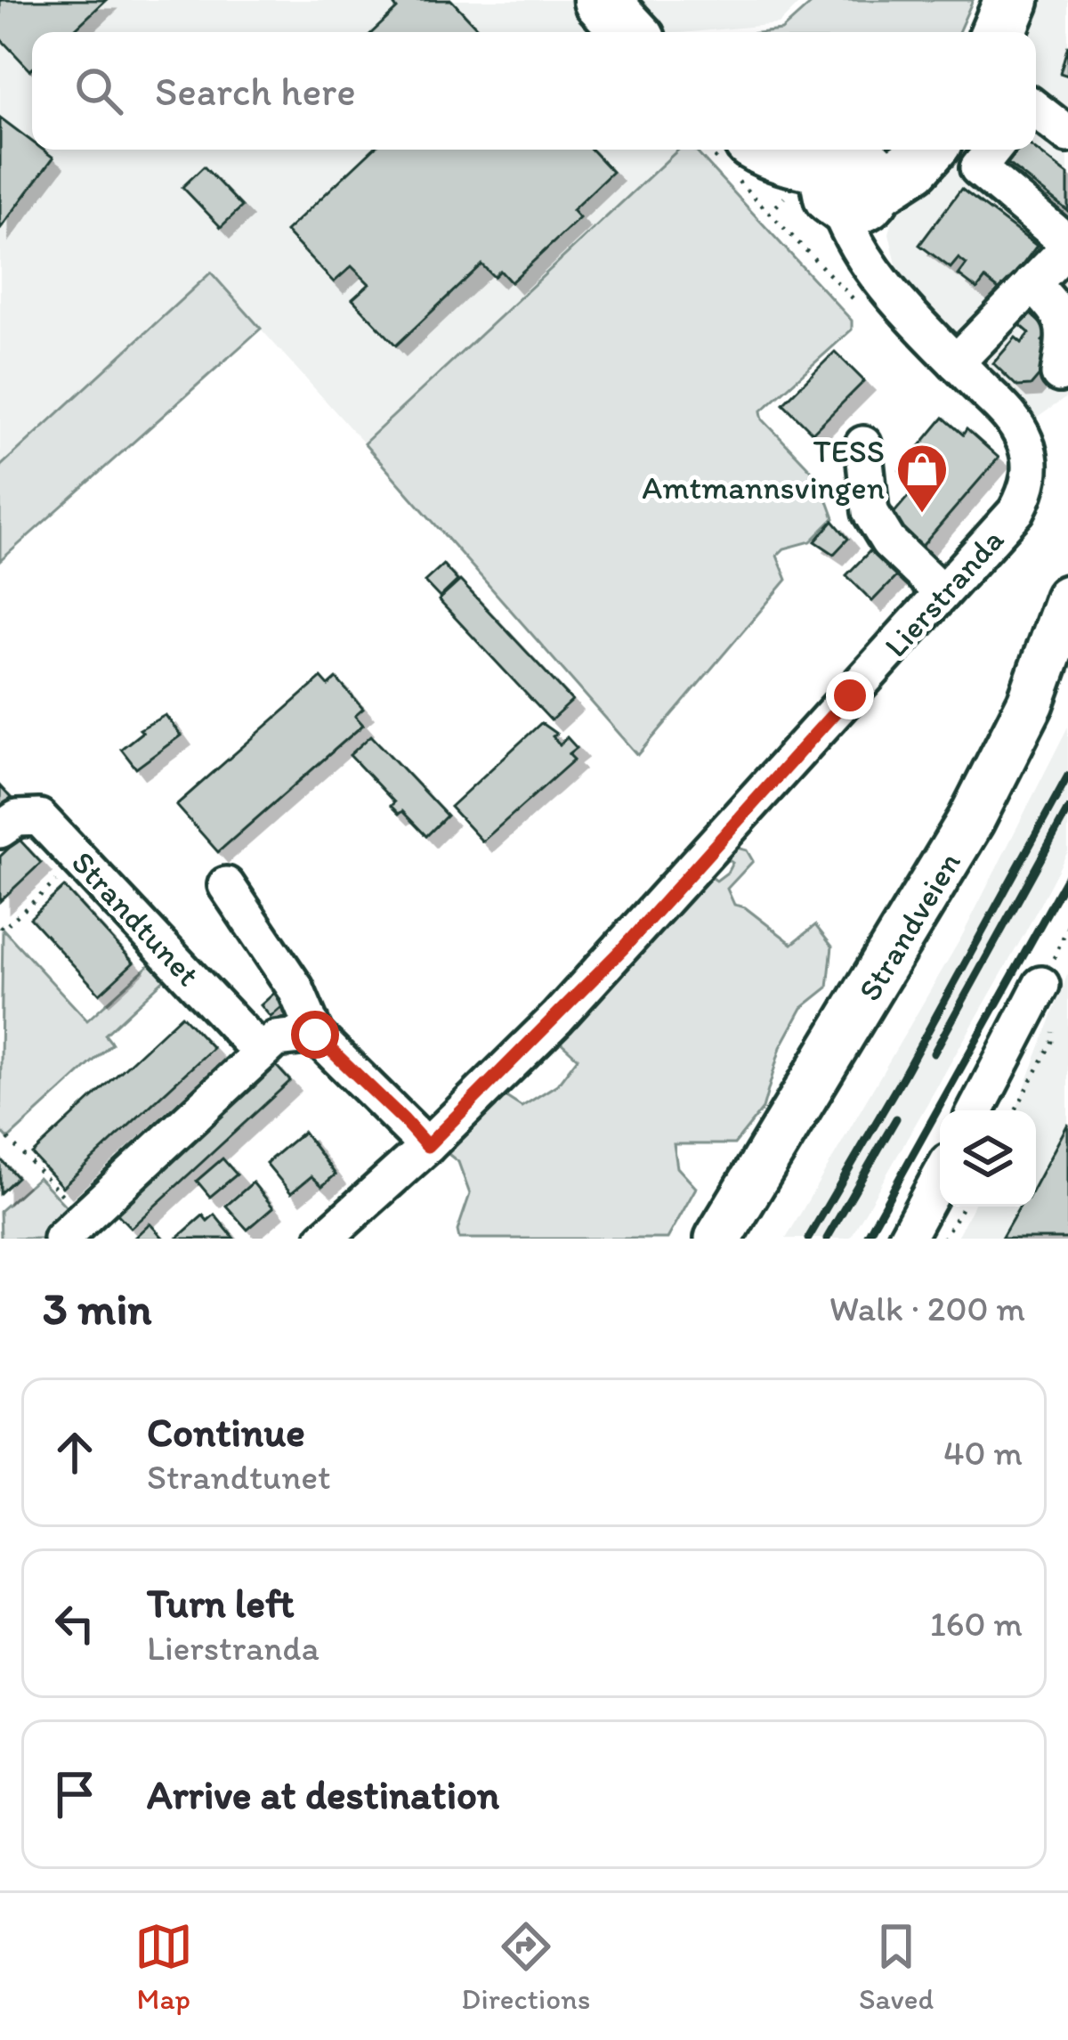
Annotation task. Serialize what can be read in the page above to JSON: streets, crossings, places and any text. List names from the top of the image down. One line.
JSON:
{"streets":{"main road":["Strandveien"],"street":["Lierstranda","Strandtunet"]},"places":{"shop":["TESS Amtmannsvingen"]},"page":{"search":"Search here","heading":["3 min","Walk · 200 m"],"list":[["Continue","Strandtunet","40 m"],["Turn left","Lierstranda","160 m"],"Arrive at destination"],"nav":["Map","Directions","Saved"]}}
